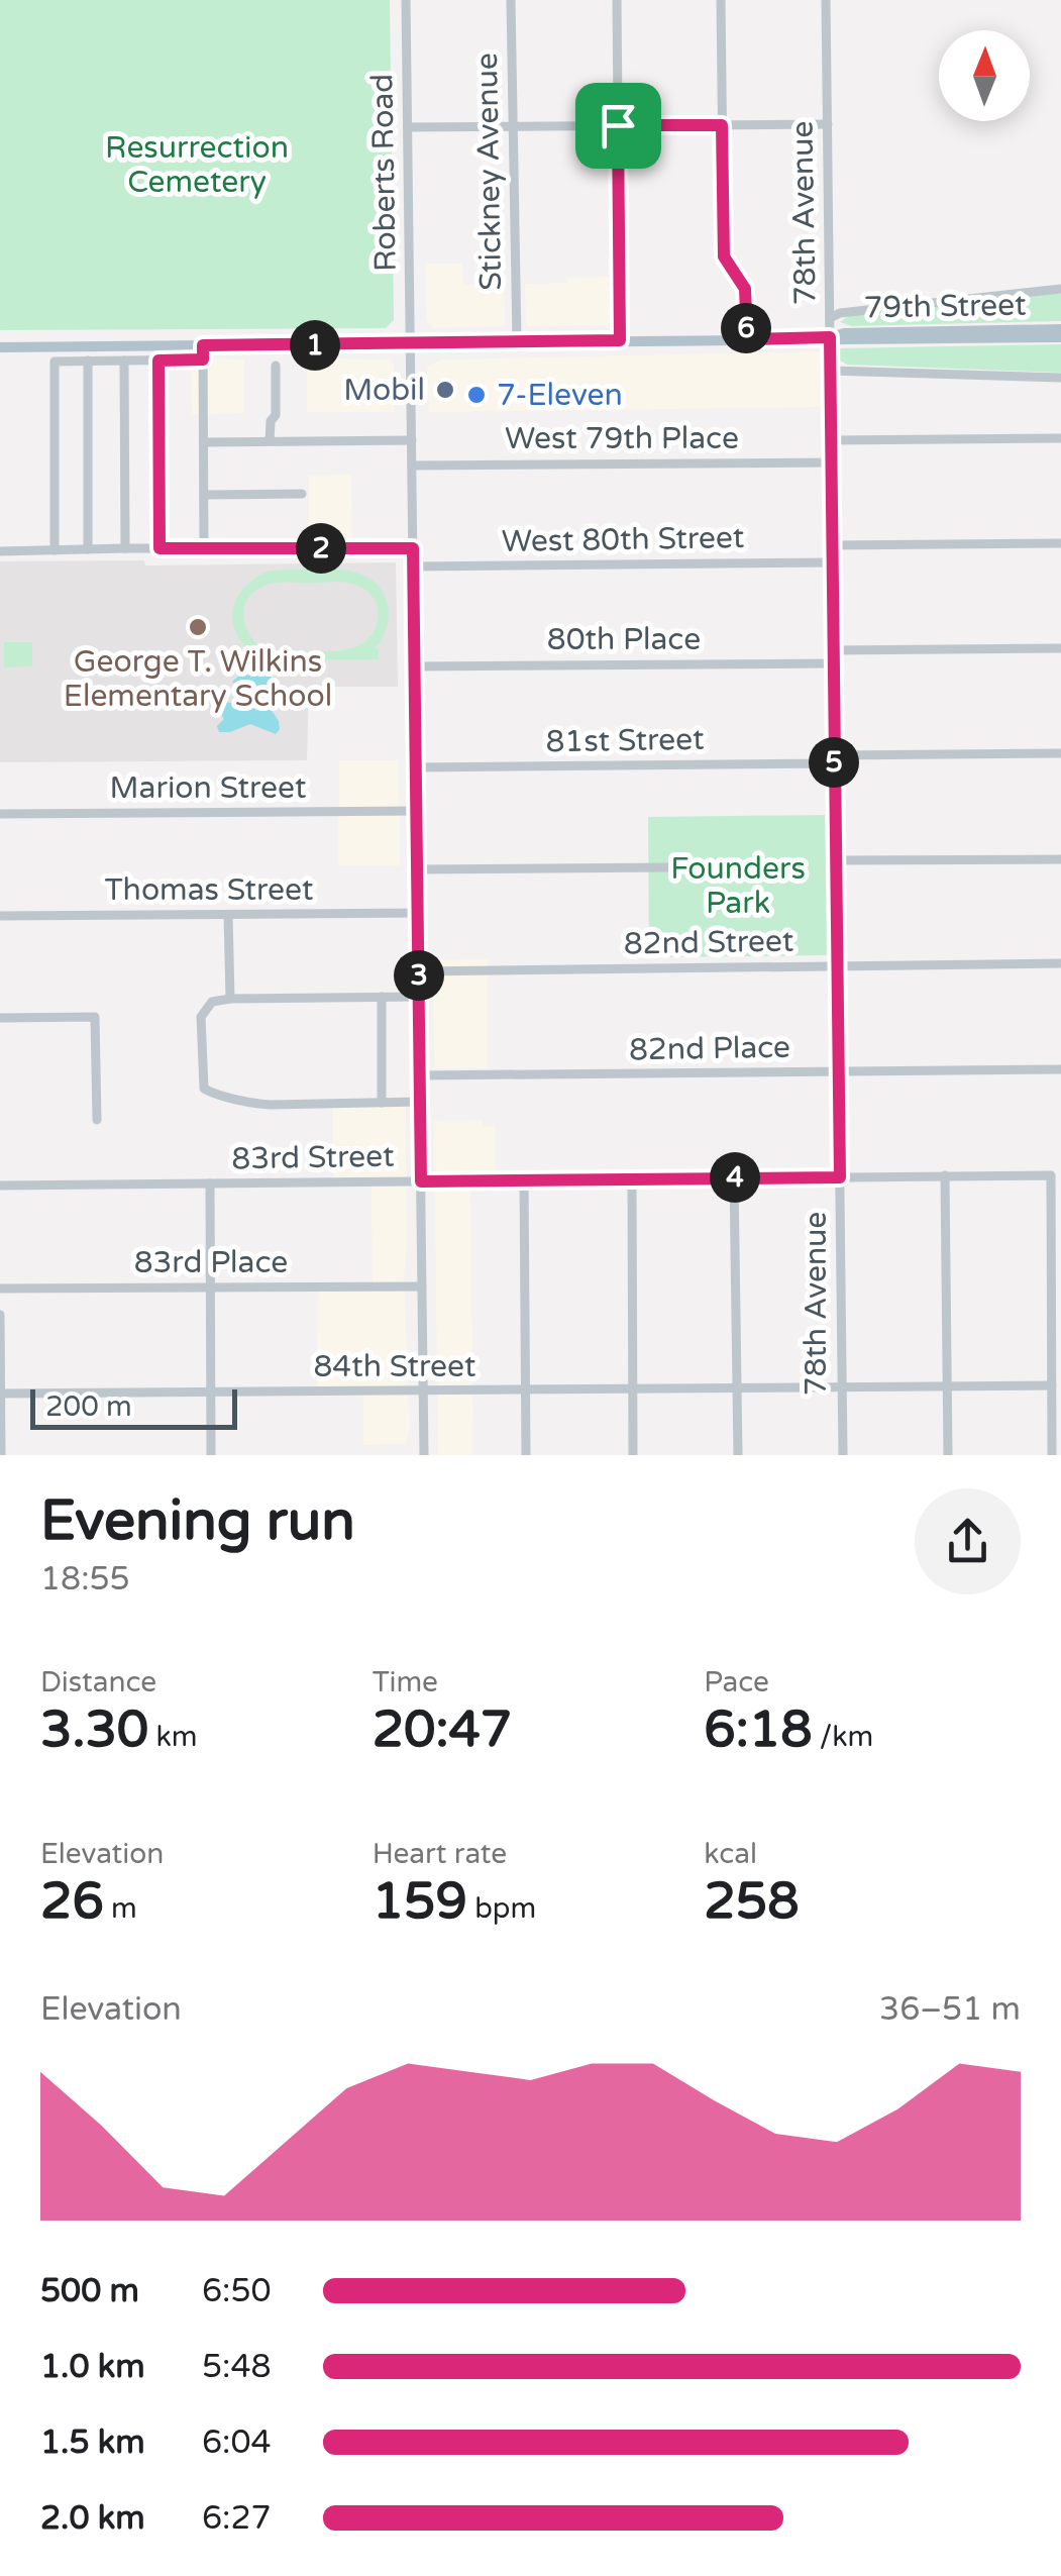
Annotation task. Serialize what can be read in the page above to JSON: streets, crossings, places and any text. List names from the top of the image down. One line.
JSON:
{"streets":{"main road":["79th Street"],"street":["Stickney Avenue","Roberts Road","78th Avenue","West 79th Place","West 80th Street","80th Place","81st Street","Marion Street","Thomas Street","82nd Street","82nd Place","83rd Street","83rd Place","84th Street"]},"crossings":[["Stickney Avenue","79th Street"],["Roberts Road","79th Street"],["Roberts Road","West 79th Place"],["Roberts Road","West 80th Street"],["Roberts Road","80th Place"],["Roberts Road","81st Street"],["Roberts Road","Marion Street"],["Roberts Road","Thomas Street"],["Roberts Road","82nd Street"],["Roberts Road","82nd Place"],["Roberts Road","83rd Street"],["Roberts Road","83rd Place"],["Roberts Road","84th Street"],["78th Avenue","79th Street"],["78th Avenue","West 79th Place"],["78th Avenue","West 80th Street"],["78th Avenue","80th Place"],["78th Avenue","81st Street"],["78th Avenue","82nd Street"],["78th Avenue","82nd Place"],["78th Avenue","83rd Street"],["78th Avenue","84th Street"],["83rd Street","84th Street"]],"parks":["Resurrection Cemetery","Founders Park"],"places":["Mobil","7-Eleven","George T. Wilkins Elementary School"],"scale_bar":"200 m","north":"top","page":{"pins":["6","1","2","5","3","4"],"scale":"200 m","heading":["Evening run","18:55"],"stats":[["Distance","3.30 km"],["Time","20:47"],["Pace","6:18 /km"],["Elevation","26 m"],["Heart rate","159 bpm"],["kcal","258"]],"chart":["Elevation","36–51 m"],"list":[{"name":"500 m","note":"6:50"},{"name":"1.0 km","note":"5:48"},{"name":"1.5 km","note":"6:04"},{"name":"2.0 km","note":"6:27"}]}}
